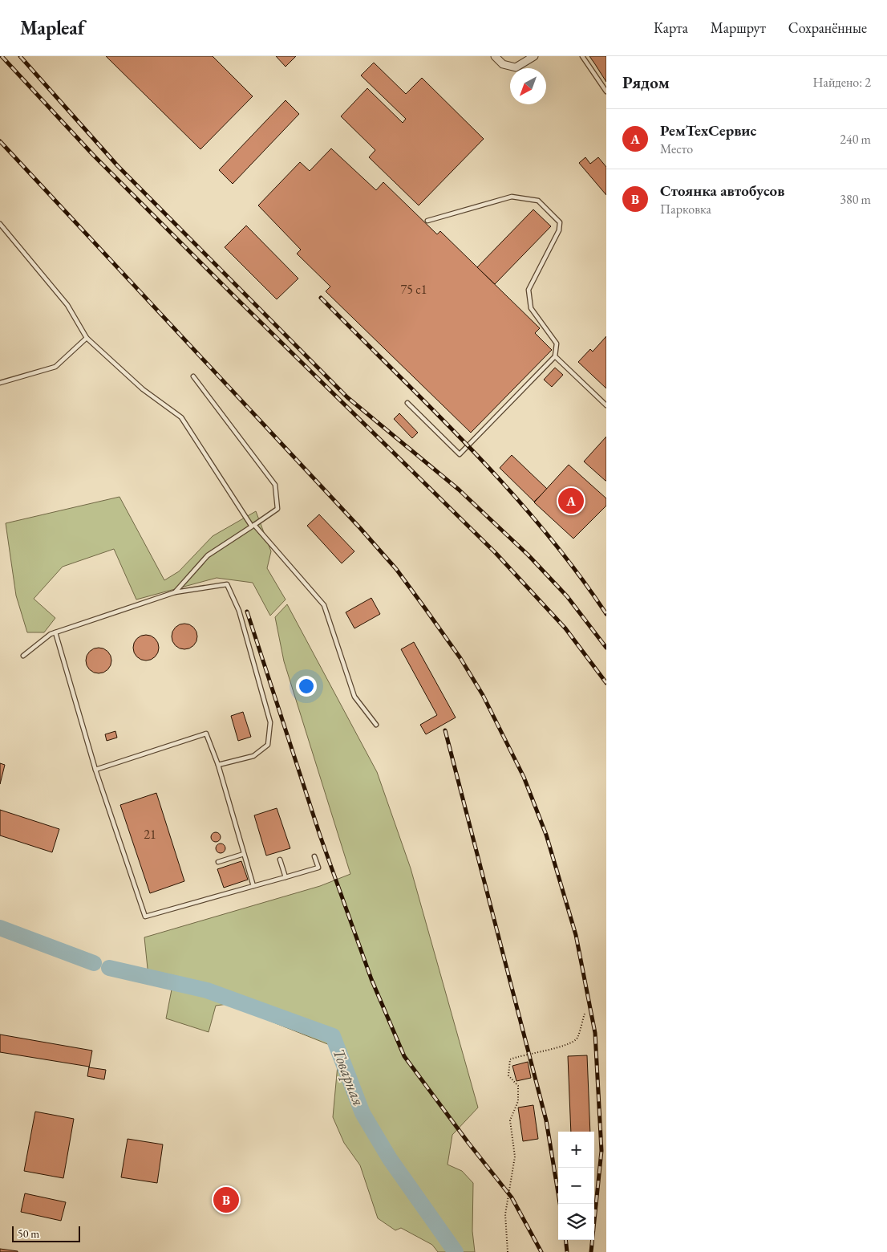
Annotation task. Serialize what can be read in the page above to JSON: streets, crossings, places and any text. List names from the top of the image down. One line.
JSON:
{"water":["Товарная"],"house_numbers":["75 с1","21"],"scale_bar":"50 m","north":"bottom left","page":{"header":"Mapleaf","nav":["Карта","Маршрут","Сохранённые"],"heading":["Рядом","Найдено: 2"],"list":[{"mark":"A","name":"РемТехСервис","note":"Место","value":"240 m"},{"mark":"B","name":"Стоянка автобусов","note":"Парковка","value":"380 m"}],"pins":["A","B"],"map_buttons":["+","−"],"scale":"50 m"}}
